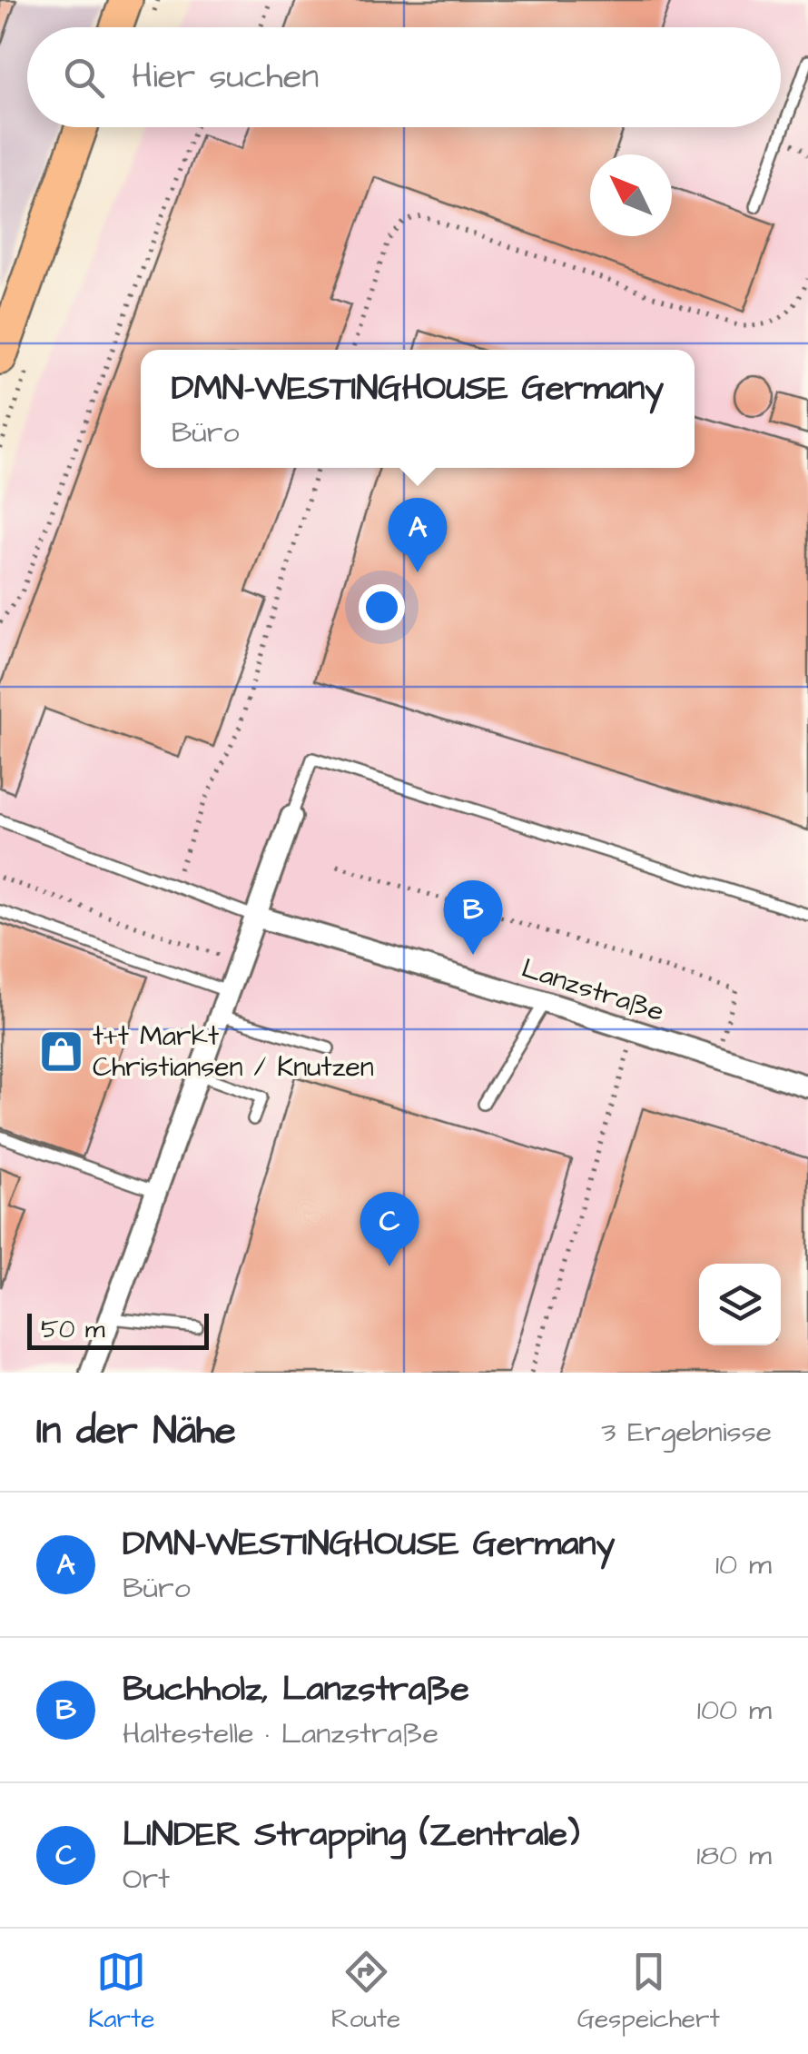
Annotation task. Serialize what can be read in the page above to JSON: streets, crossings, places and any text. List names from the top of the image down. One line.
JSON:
{"streets":{"street":["Lanzstraße"]},"places":{"shop":["t+t Markt Christiansen / Knutzen"]},"scale_bar":"50 m","north":"top left","page":{"search":"Hier suchen","popup":["DMN-WESTINGHOUSE Germany","Büro"],"pins":["A","B","C"],"scale":"50 m","heading":["In der Nähe","3 Ergebnisse"],"list":[{"mark":"A","name":"DMN-WESTINGHOUSE Germany","note":"Büro","value":"10 m"},{"mark":"B","name":"Buchholz, Lanzstraße","note":"Haltestelle · Lanzstraße","value":"100 m"},{"mark":"C","name":"LINDER Strapping (Zentrale)","note":"Ort","value":"180 m"}],"nav":["Karte","Route","Gespeichert"]}}
